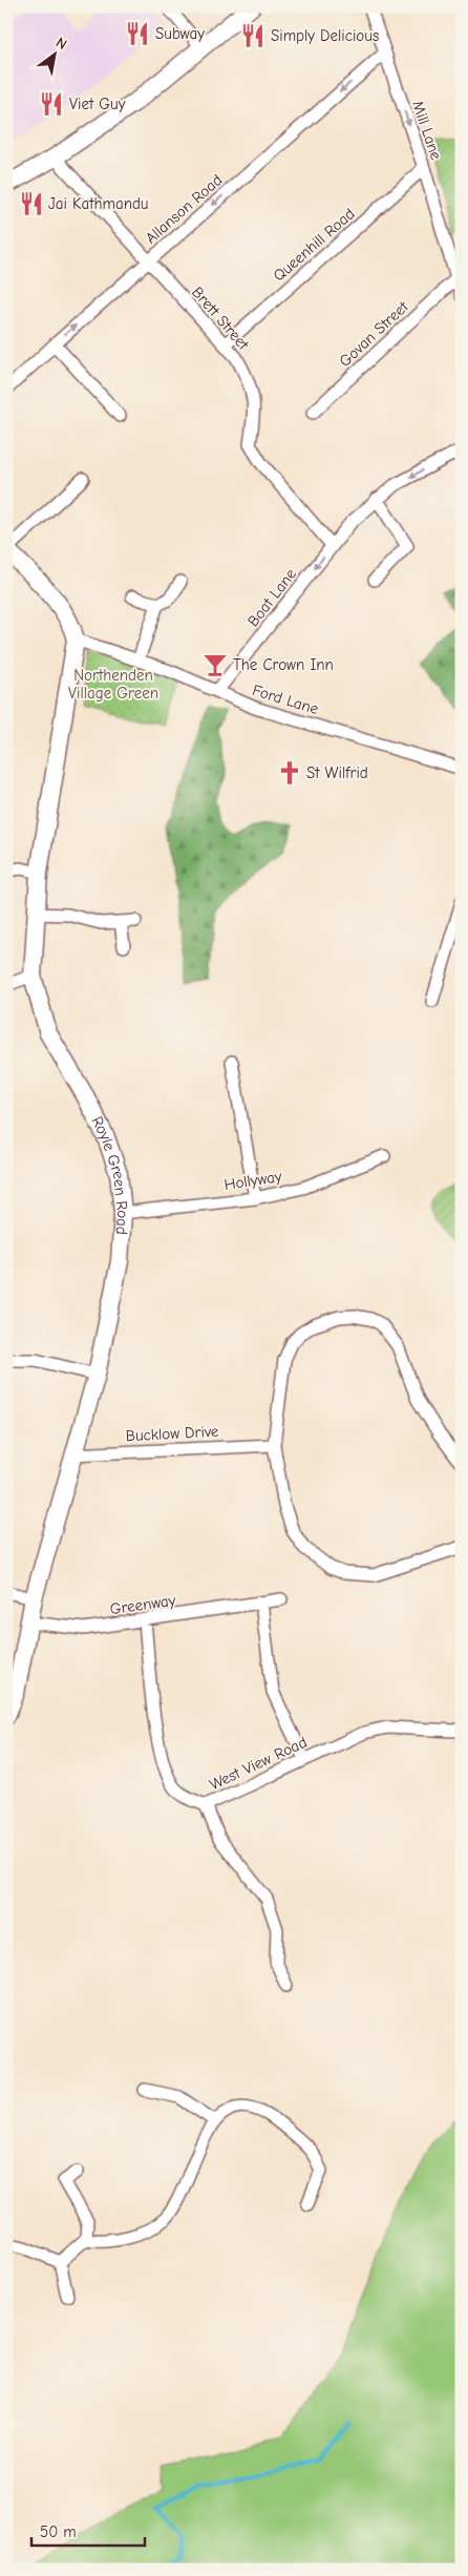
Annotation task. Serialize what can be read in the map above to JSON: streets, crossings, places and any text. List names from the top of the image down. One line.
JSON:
{"streets":{"main road":["Royle Green Road"],"street":["Mill Lane","Allanson Road","Queenhill Road","Brett Street","Govan Street","Boat Lane","Ford Lane","Hollyway","Bucklow Drive","Greenway","West View Road"]},"crossings":[["Mill Lane","Allanson Road"],["Mill Lane","Queenhill Road"],["Mill Lane","Govan Street"],["Allanson Road","Brett Street"],["Queenhill Road","Brett Street"],["Brett Street","Boat Lane"],["Boat Lane","Ford Lane"],["Ford Lane","Royle Green Road"],["Royle Green Road","Hollyway"],["Royle Green Road","Bucklow Drive"],["Royle Green Road","Greenway"],["Greenway","West View Road"]],"one_way":["Mill Lane"],"parks":["Northenden Village Green"],"places":{"restaurant":["Subway","Simply Delicious","Viet Guy","Jai Kathmandu"],"bar":["The Crown Inn"],"church":["St Wilfrid"]},"scale_bar":"50 m","north":"top right"}
